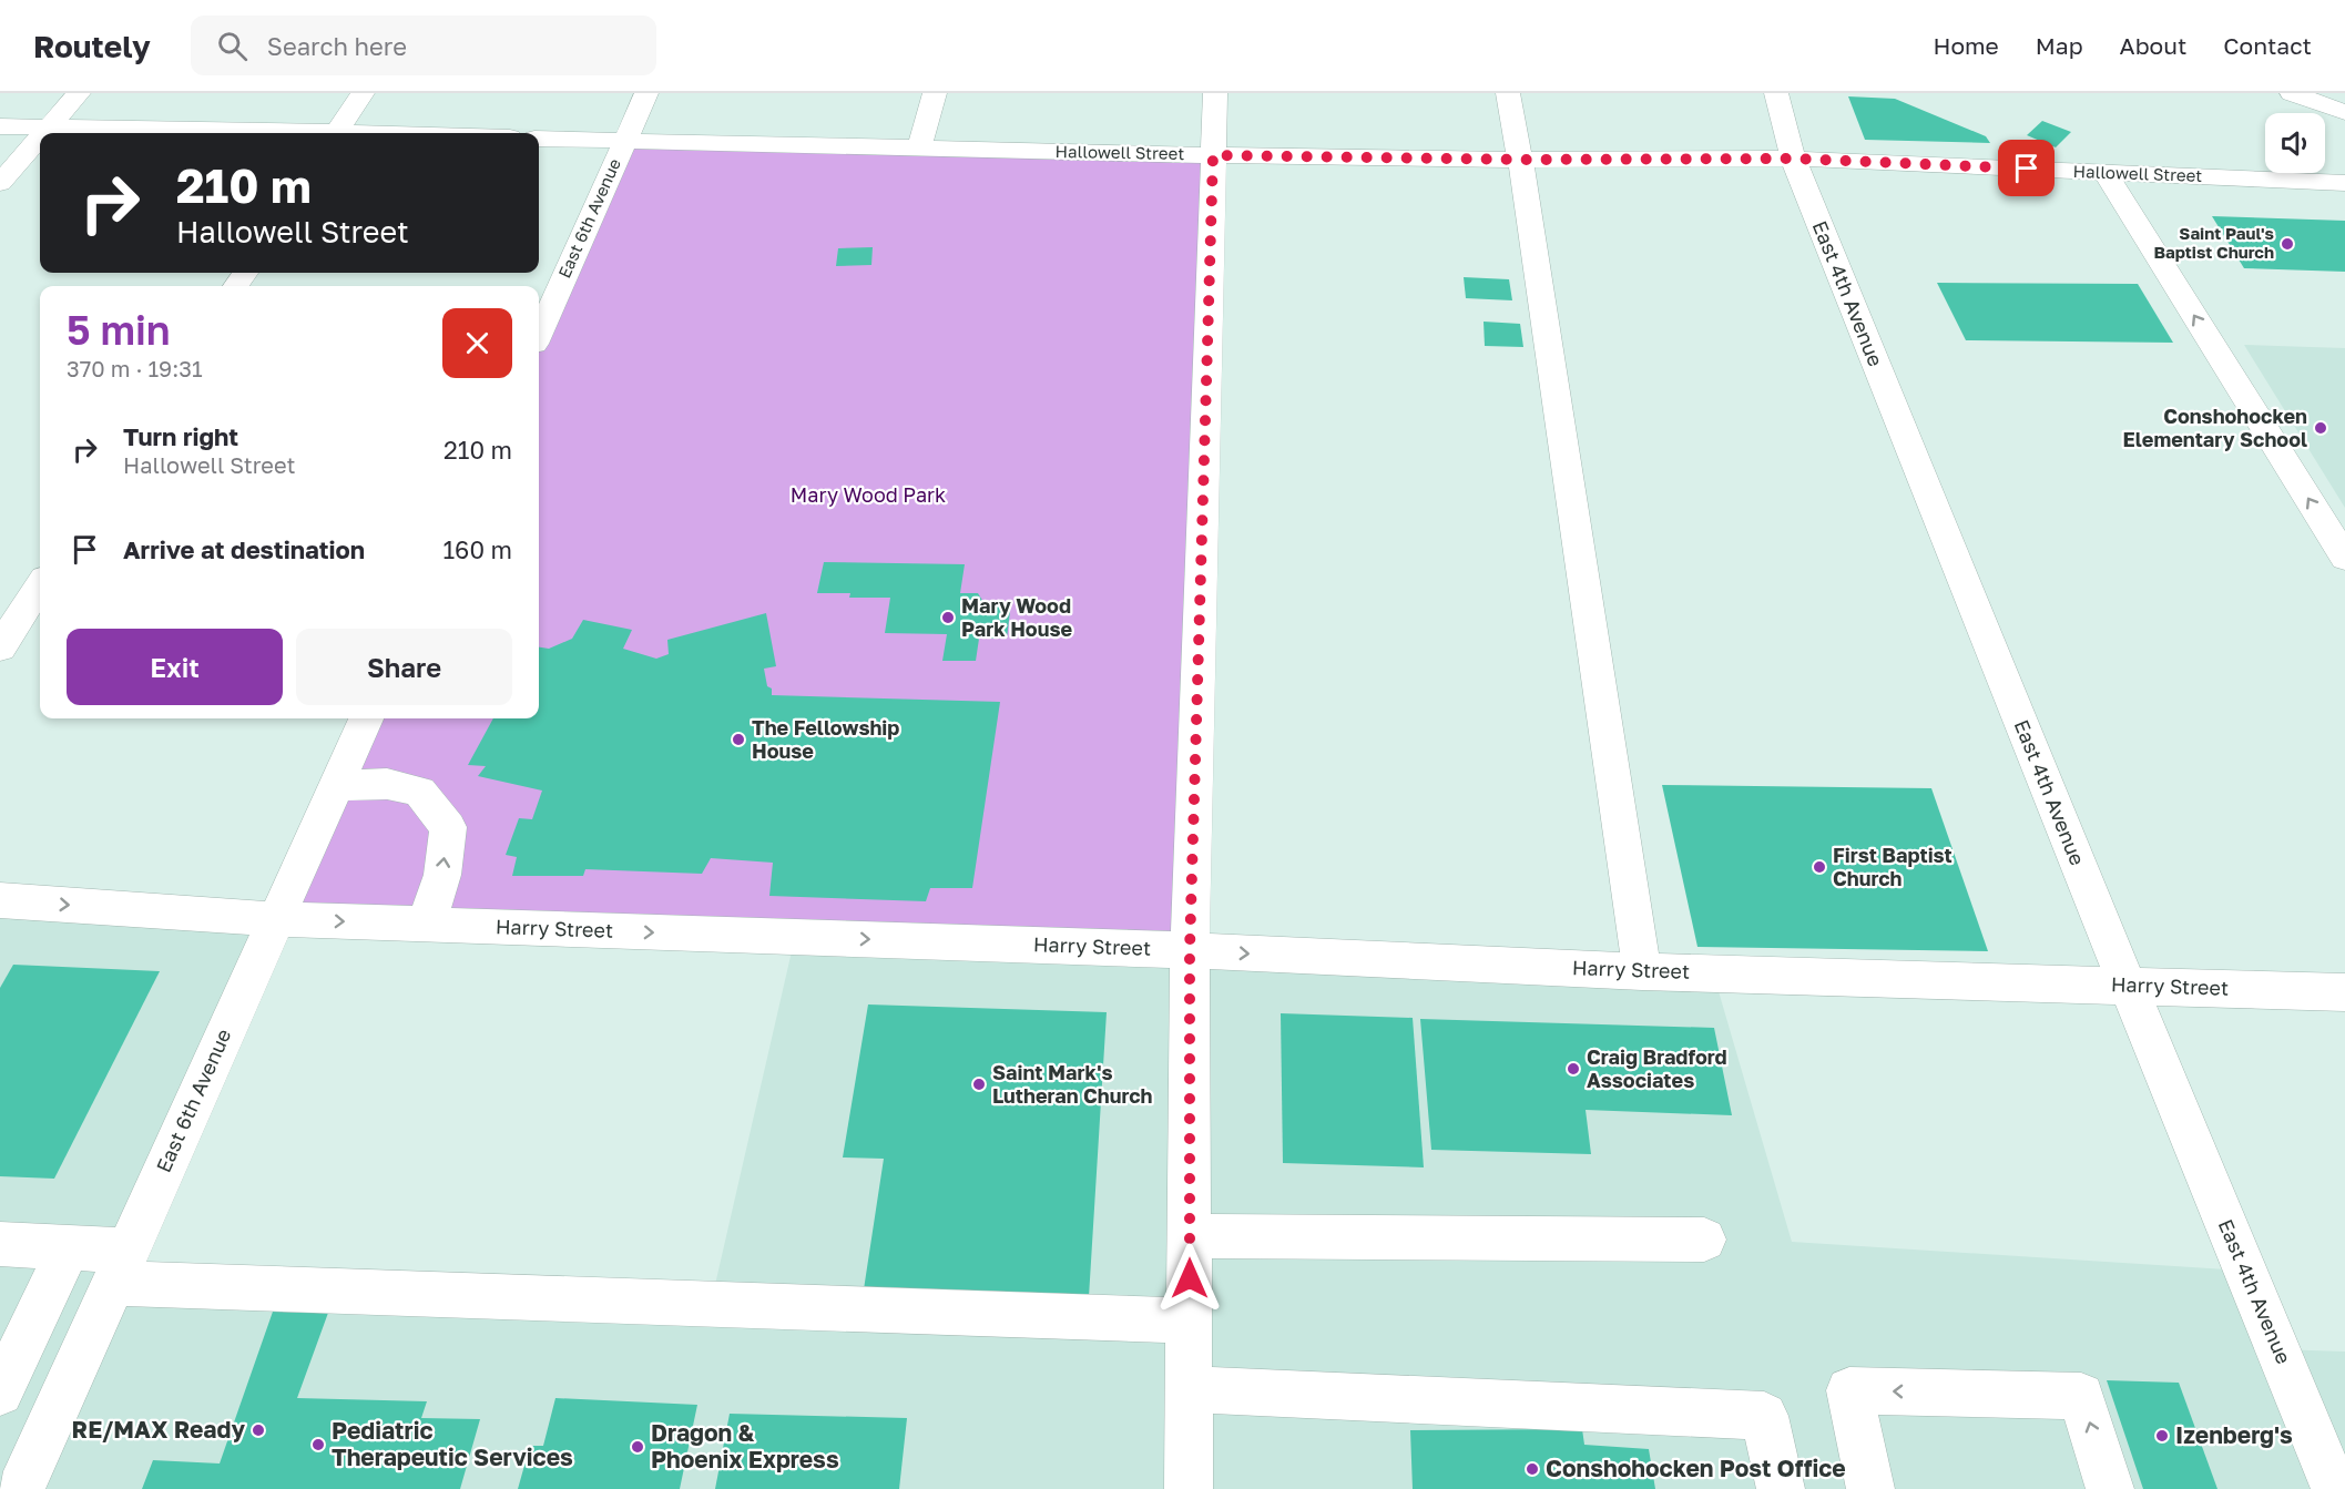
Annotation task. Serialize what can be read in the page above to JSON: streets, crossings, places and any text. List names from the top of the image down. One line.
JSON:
{"streets":{"street":["Hallowell Street","East 6th Avenue","East 4th Avenue","Harry Street"]},"crossings":[["Hallowell Street","East 6th Avenue"],["Hallowell Street","East 4th Avenue"],["East 6th Avenue","Harry Street"],["East 4th Avenue","Harry Street"]],"one_way":["Harry Street"],"parks":["Mary Wood Park"],"places":["Saint Paul's Baptist Church","Conshohocken Elementary School","Mary Wood Park House","The Fellowship House","First Baptist Church","Craig Bradford Associates","Saint Mark's Lutheran Church","RE/MAX Ready","Izenberg's","Pediatric Therapeutic Services","Dragon & Phoenix Express","Conshohocken Post Office"],"page":{"header":"Routely","search":"Search here","nav":["Home","Map","About","Contact"],"turn":["210 m","Hallowell Street"],"heading":["5 min","370 m · 19:31"],"list":[{"name":"Turn right","note":"Hallowell Street","value":"210 m"},{"name":"Arrive at destination","value":"160 m"}],"buttons":["Exit","Share"]}}
